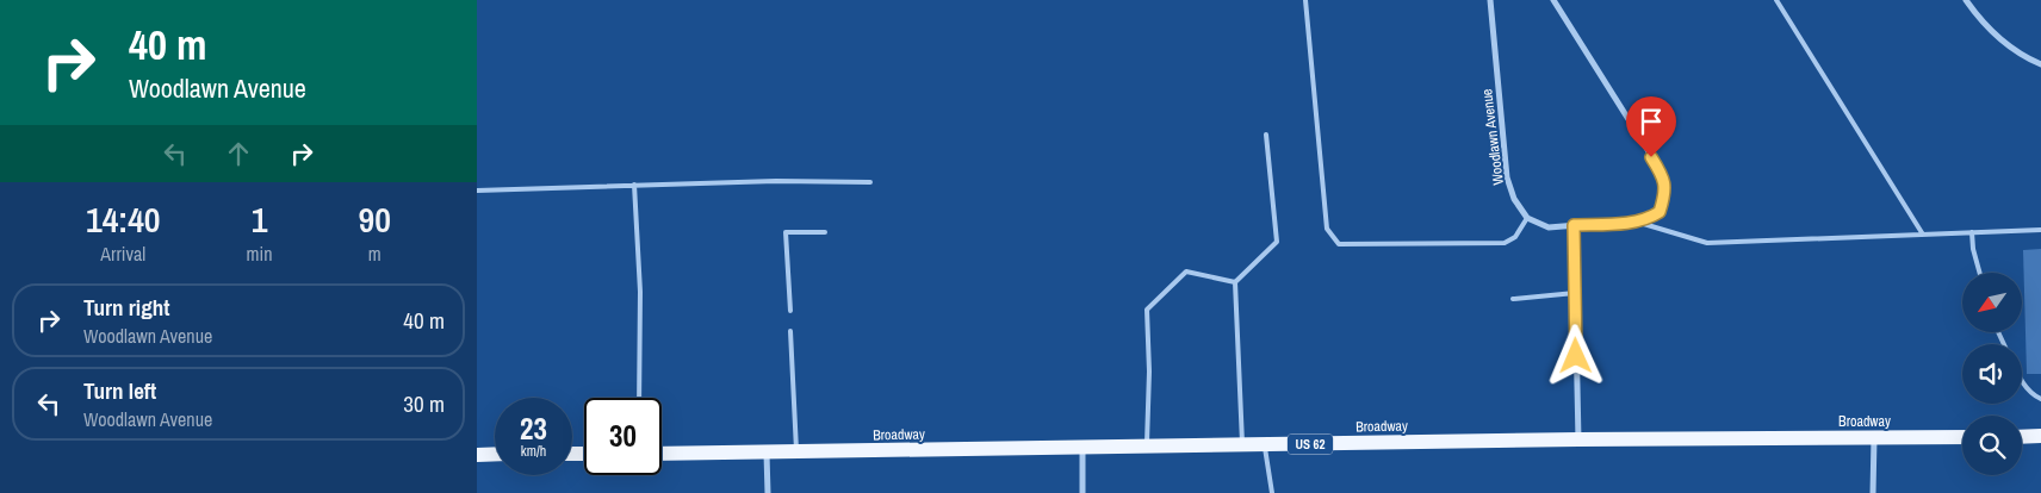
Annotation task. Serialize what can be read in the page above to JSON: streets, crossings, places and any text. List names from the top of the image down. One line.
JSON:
{"streets":{"main road":["Broadway","US 62"],"street":["Woodlawn Avenue"]},"north":"bottom left","page":{"turn":["40 m","Woodlawn Avenue"],"eta":["14:40","Arrival","1","min","90","m"],"list":[{"name":"Turn right","note":"Woodlawn Avenue","value":"40 m"},{"name":"Turn left","note":"Woodlawn Avenue","value":"30 m"}],"speed":"23 km/h","limit":"30"}}
